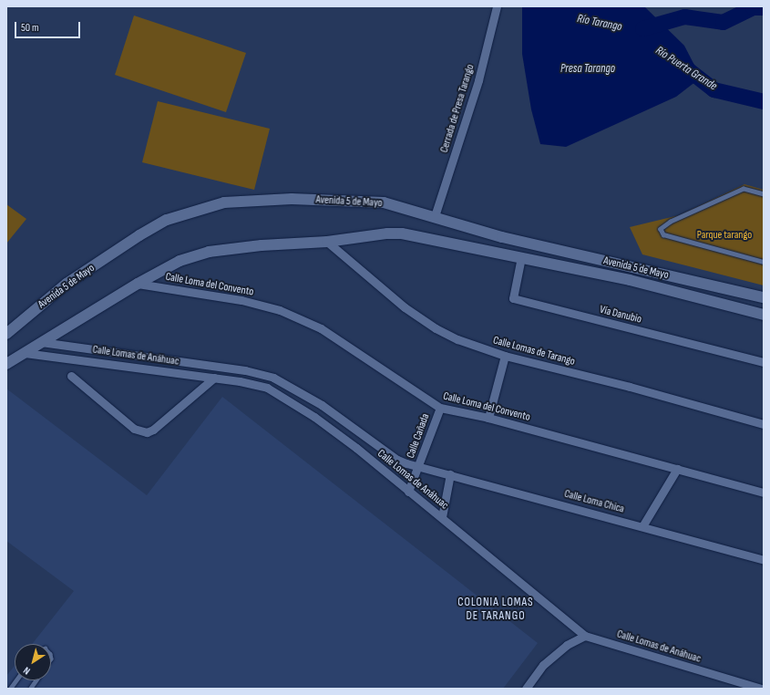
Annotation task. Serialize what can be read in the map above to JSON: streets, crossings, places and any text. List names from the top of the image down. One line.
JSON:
{"streets":{"main road":["Avenida 5 de Mayo"],"street":["Cerrada de Presa Tarango","Calle Loma del Convento","Vía Danubio","Calle Lomas de Tarango","Calle Lomas de Anáhuac","Calle Cañada","Calle Loma Chica"]},"crossings":[["Cerrada de Presa Tarango","Avenida 5 de Mayo"],["Avenida 5 de Mayo","Calle Loma del Convento"],["Avenida 5 de Mayo","Vía Danubio"],["Avenida 5 de Mayo","Calle Lomas de Tarango"],["Avenida 5 de Mayo","Calle Lomas de Anáhuac"],["Calle Loma del Convento","Calle Cañada"],["Calle Lomas de Anáhuac","Calle Cañada"],["Calle Lomas de Anáhuac","Calle Loma Chica"],["Calle Cañada","Calle Loma Chica"]],"districts":["COLONIA LOMAS DE TARANGO"],"water":["Río Tarango","Presa Tarango","Río Puerta Grande"],"parks":["Parque tarango"],"scale_bar":"50 m","north":"bottom left"}
